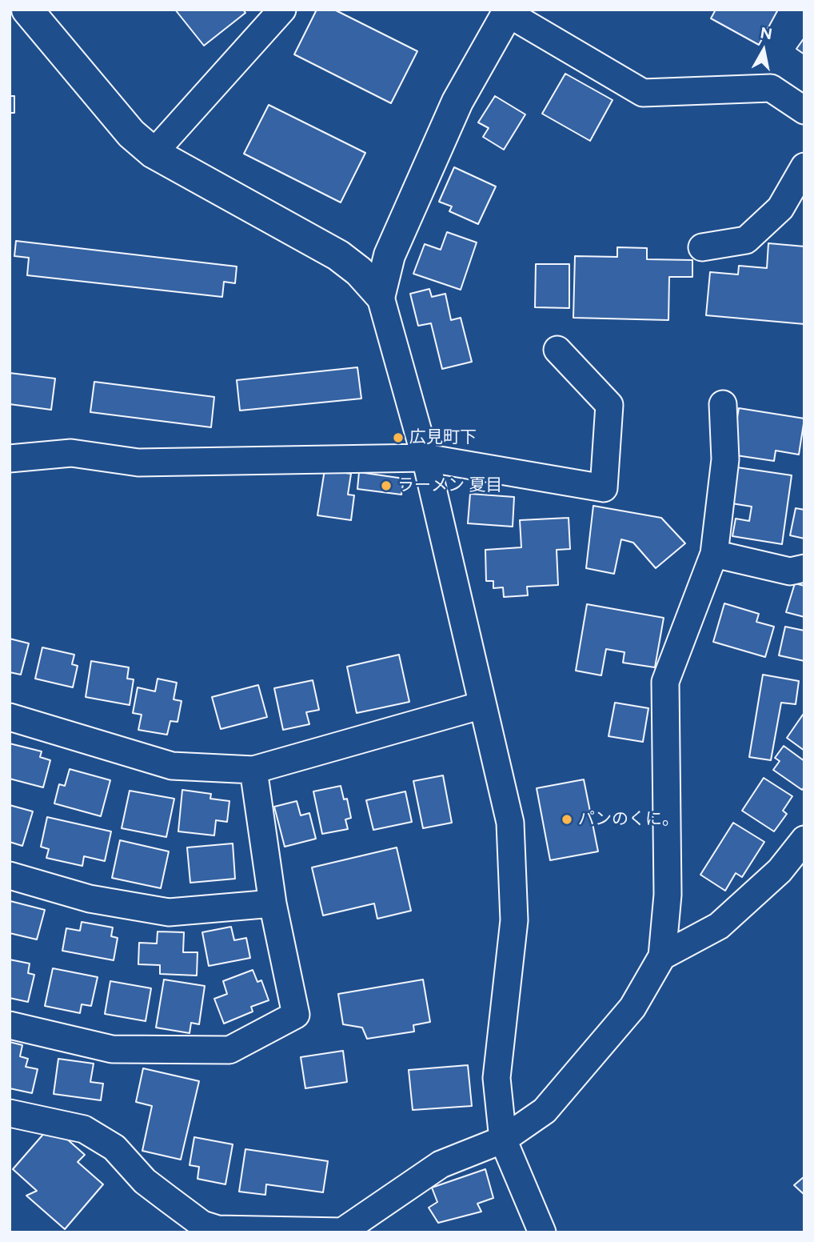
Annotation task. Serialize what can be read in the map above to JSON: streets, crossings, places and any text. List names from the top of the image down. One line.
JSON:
{"places":["広見町下","ラーメン 夏目","パンのくに。"],"north":"top"}
